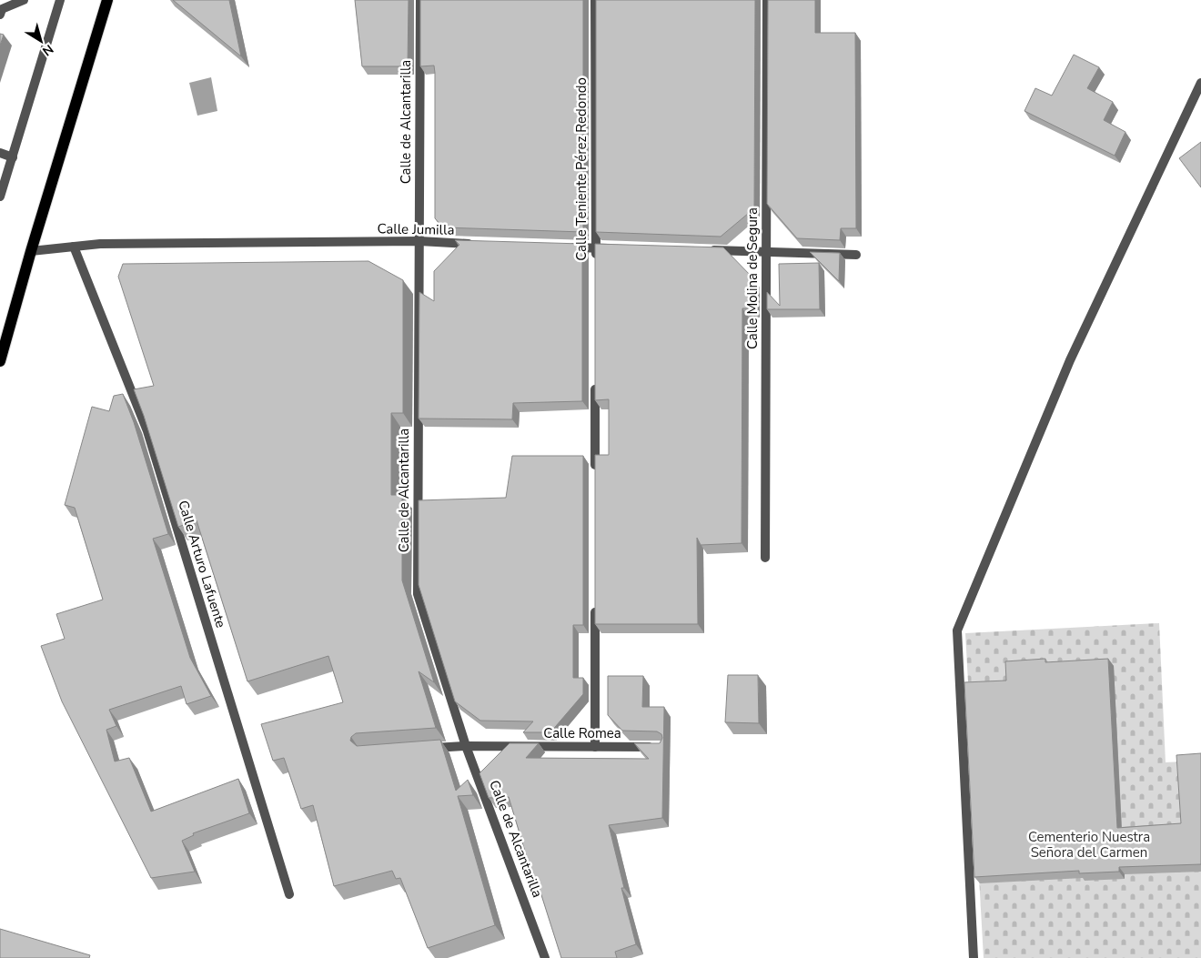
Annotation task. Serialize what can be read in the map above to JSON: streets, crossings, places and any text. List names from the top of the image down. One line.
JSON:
{"streets":{"street":["Calle de Alcantarilla","Calle Teniente Pérez Redondo","Calle Jumilla","Calle Molina de Segura","Calle Arturo Lafuente","Calle Romea"]},"crossings":[["Calle de Alcantarilla","Calle Jumilla"],["Calle de Alcantarilla","Calle Romea"],["Calle Jumilla","Calle Arturo Lafuente"]],"parks":["Cementerio Nuestra Señora del Carmen"],"north":"bottom right"}
